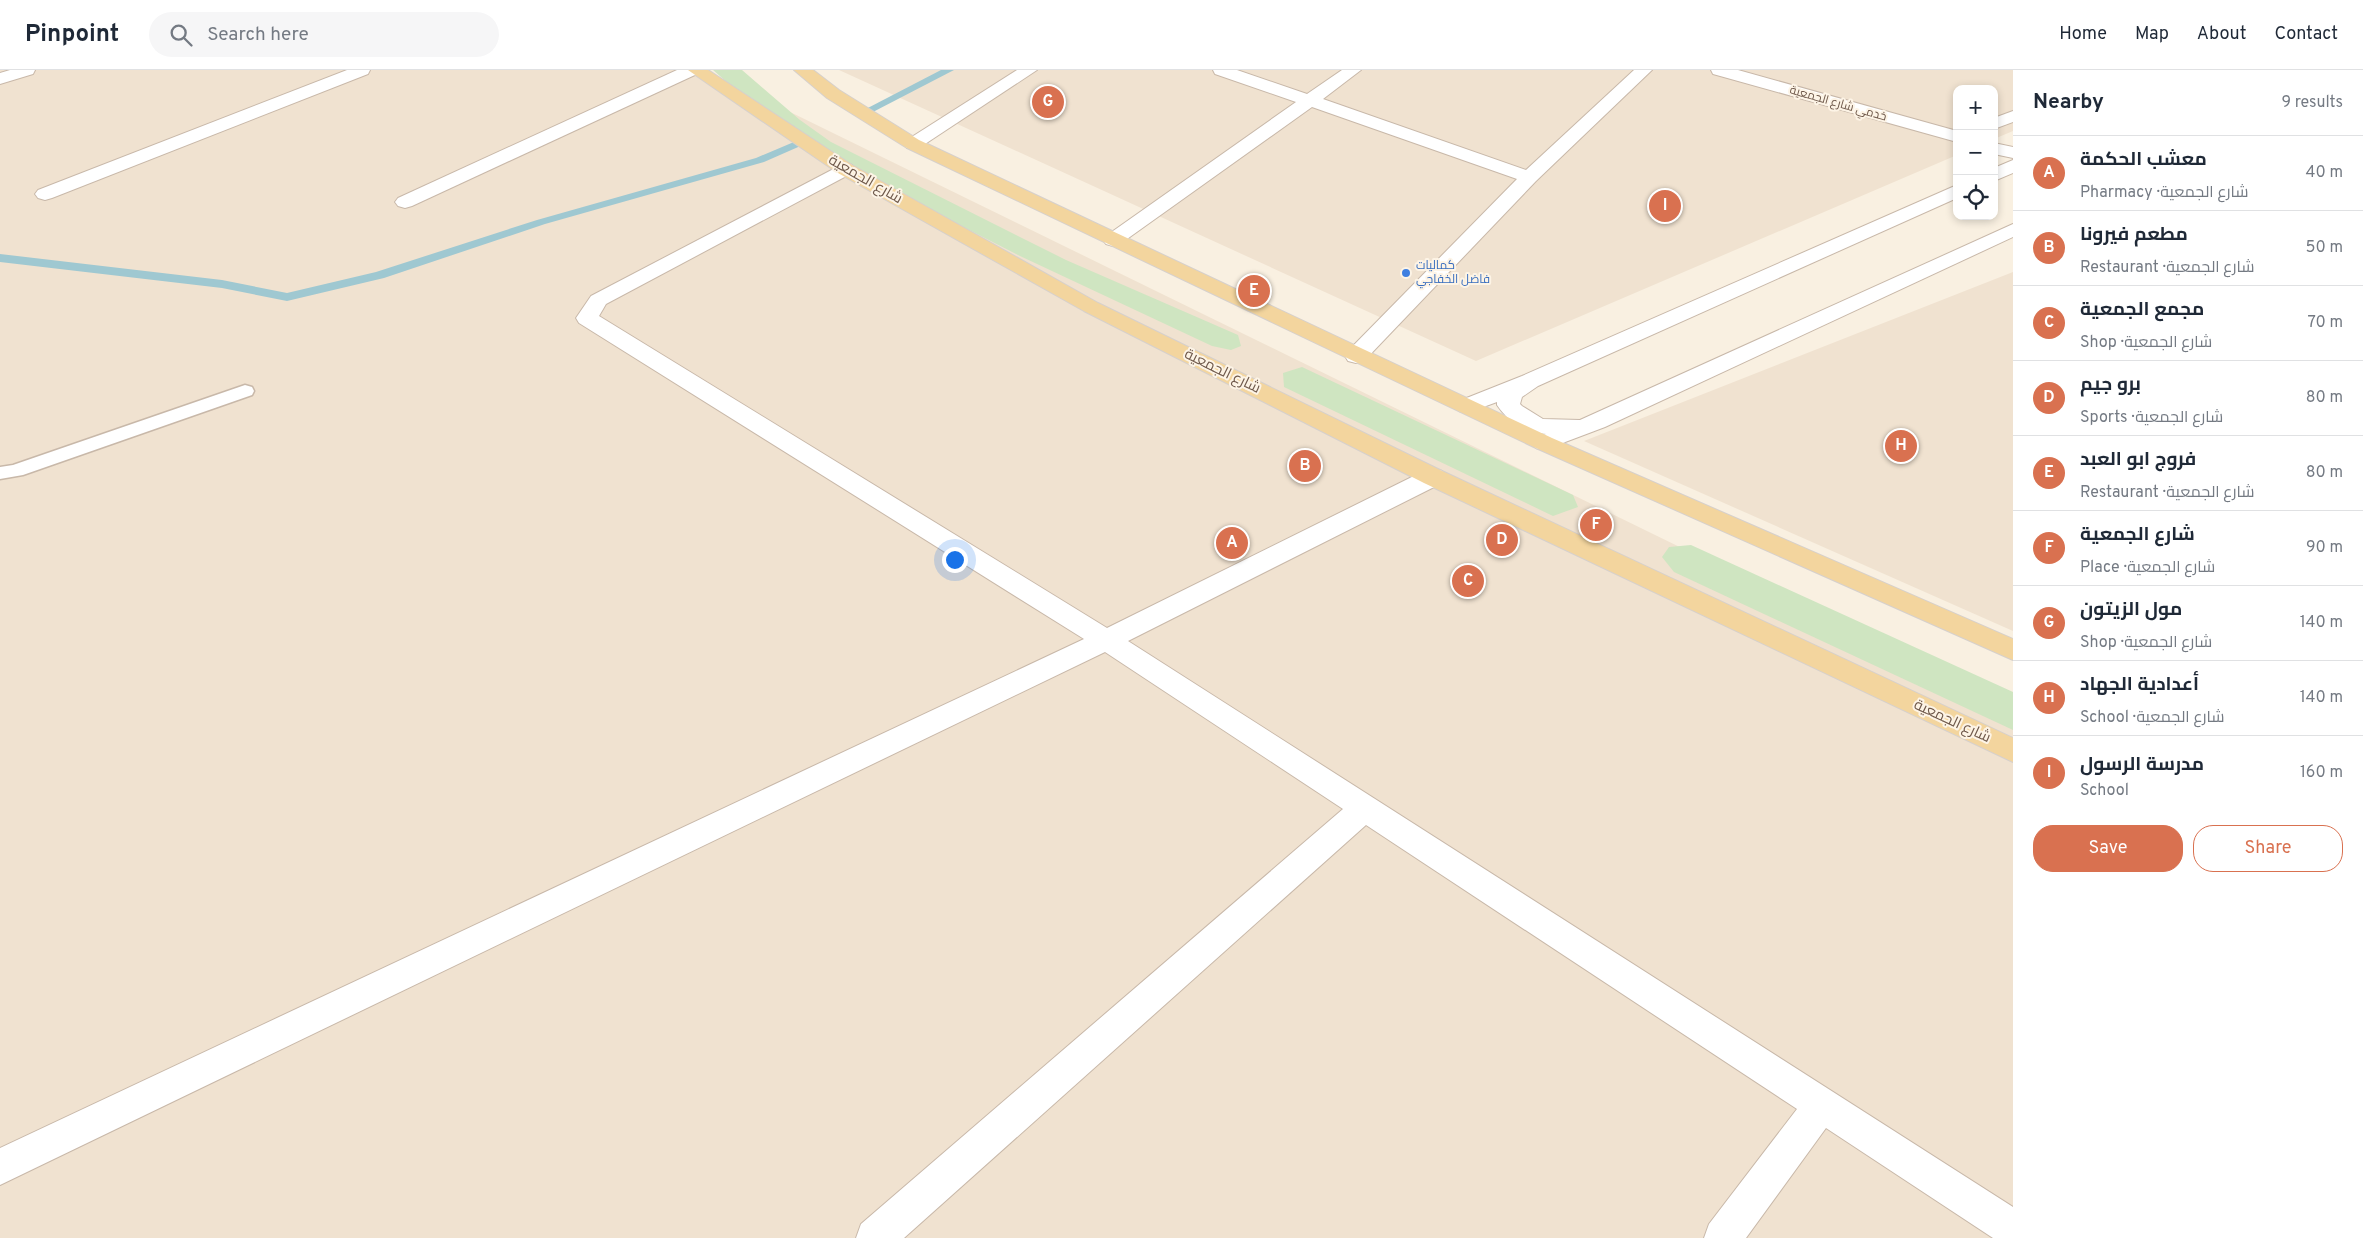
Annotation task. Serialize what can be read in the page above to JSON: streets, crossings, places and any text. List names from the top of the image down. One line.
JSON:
{"streets":{"main road":["شارع الجمعية"],"street":["خدمي شارع الجمعية"]},"places":["كماليات فاضل الخفاجي"],"page":{"header":"Pinpoint","search":"Search here","nav":["Home","Map","About","Contact"],"heading":["Nearby","9 results"],"pins":["G","I","E","H","B","F","D","A","C"],"map_buttons":["+","−"],"list":[{"mark":"A","name":"معشب الحكمة","note":"Pharmacy · شارع الجمعية","value":"40 m"},{"mark":"B","name":"مطعم فيرونا","note":"Restaurant · شارع الجمعية","value":"50 m"},{"mark":"C","name":"مجمع الجمعية","note":"Shop · شارع الجمعية","value":"70 m"},{"mark":"D","name":"برو جيم","note":"Sports · شارع الجمعية","value":"80 m"},{"mark":"E","name":"فروج ابو العبد","note":"Restaurant · شارع الجمعية","value":"80 m"},{"mark":"F","name":"شارع الجمعية","note":"Place · شارع الجمعية","value":"90 m"},{"mark":"G","name":"مول الزيتون","note":"Shop · شارع الجمعية","value":"140 m"},{"mark":"H","name":"أعدادية الجهاد","note":"School · شارع الجمعية","value":"140 m"},{"mark":"I","name":"مدرسة الرسول","note":"School","value":"160 m"}],"buttons":["Save","Share"]}}
